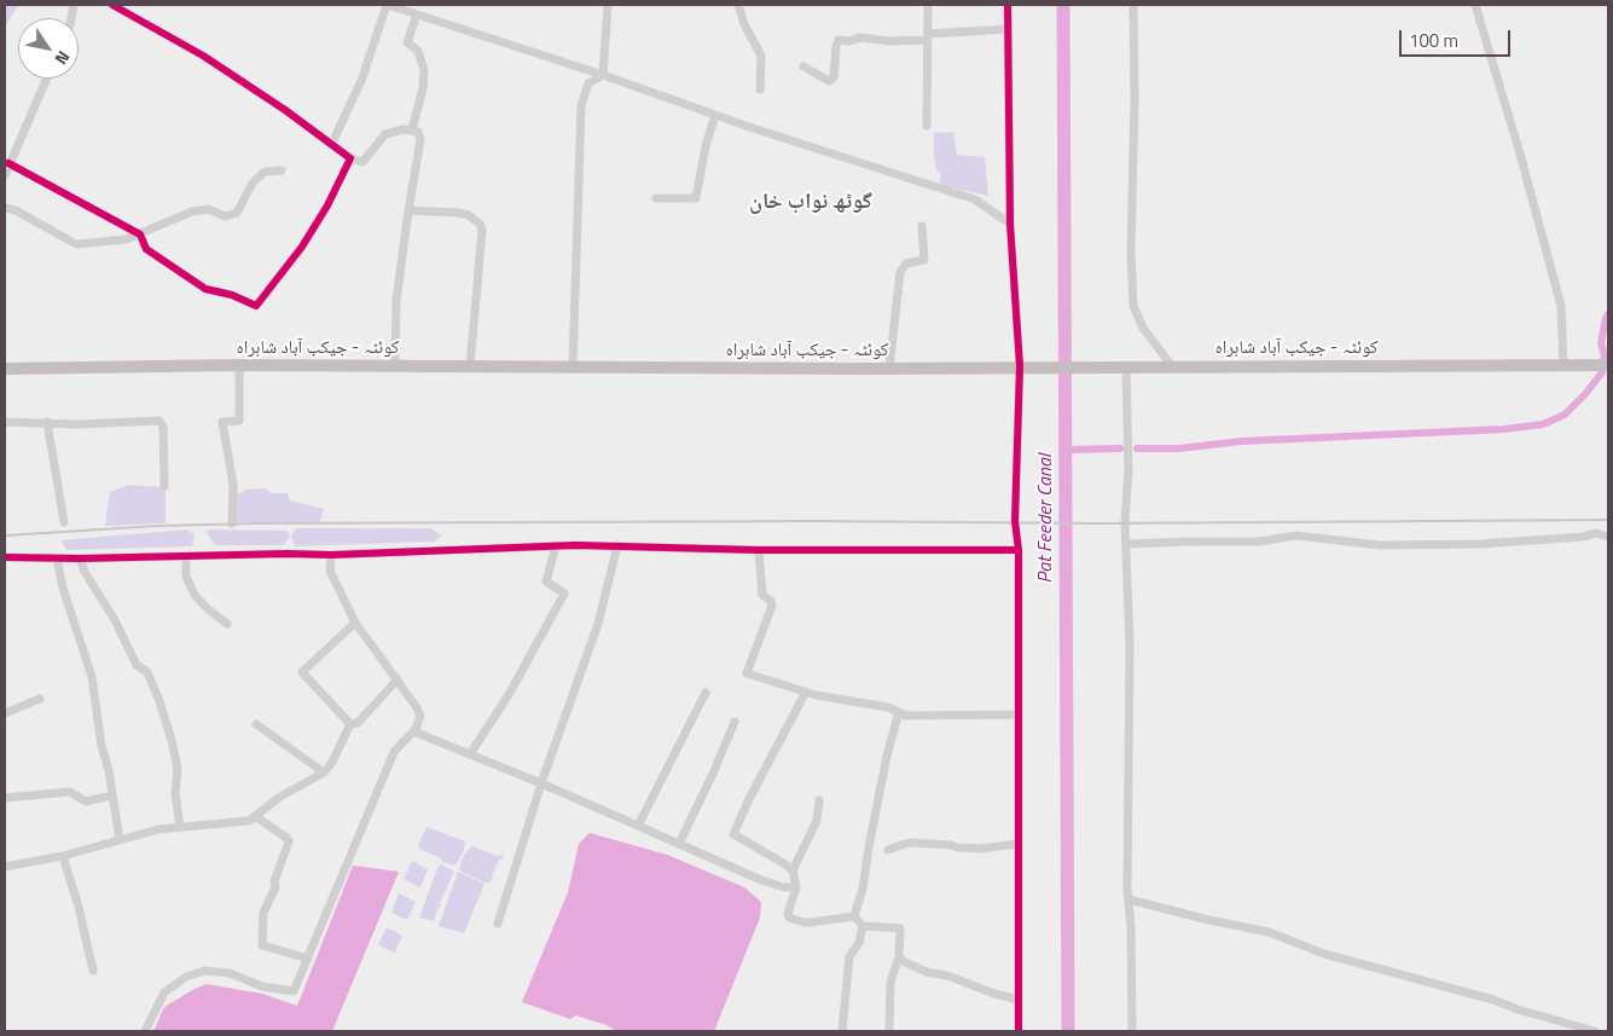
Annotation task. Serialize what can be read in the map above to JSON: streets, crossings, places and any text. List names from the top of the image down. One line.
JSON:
{"streets":{"highway":["کوئٹہ - جیکب آباد شاہراہ"]},"districts":["گوٹھ نواب خان"],"water":["Pat Feeder Canal"],"scale_bar":"100 m","north":"bottom right"}
